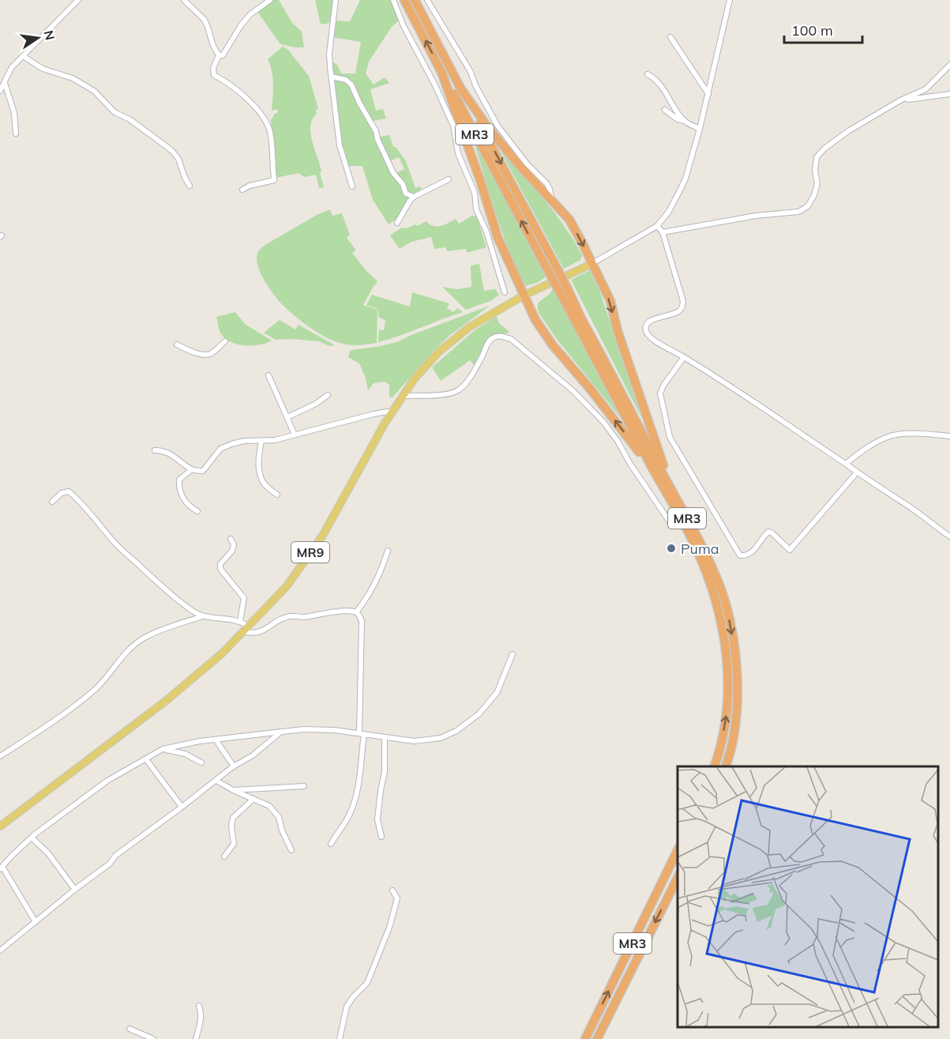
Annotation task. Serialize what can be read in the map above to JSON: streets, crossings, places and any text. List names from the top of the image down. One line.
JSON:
{"streets":{"highway":["MR3"],"main road":["MR9"]},"places":["Puma"],"scale_bar":"100 m","north":"right"}
